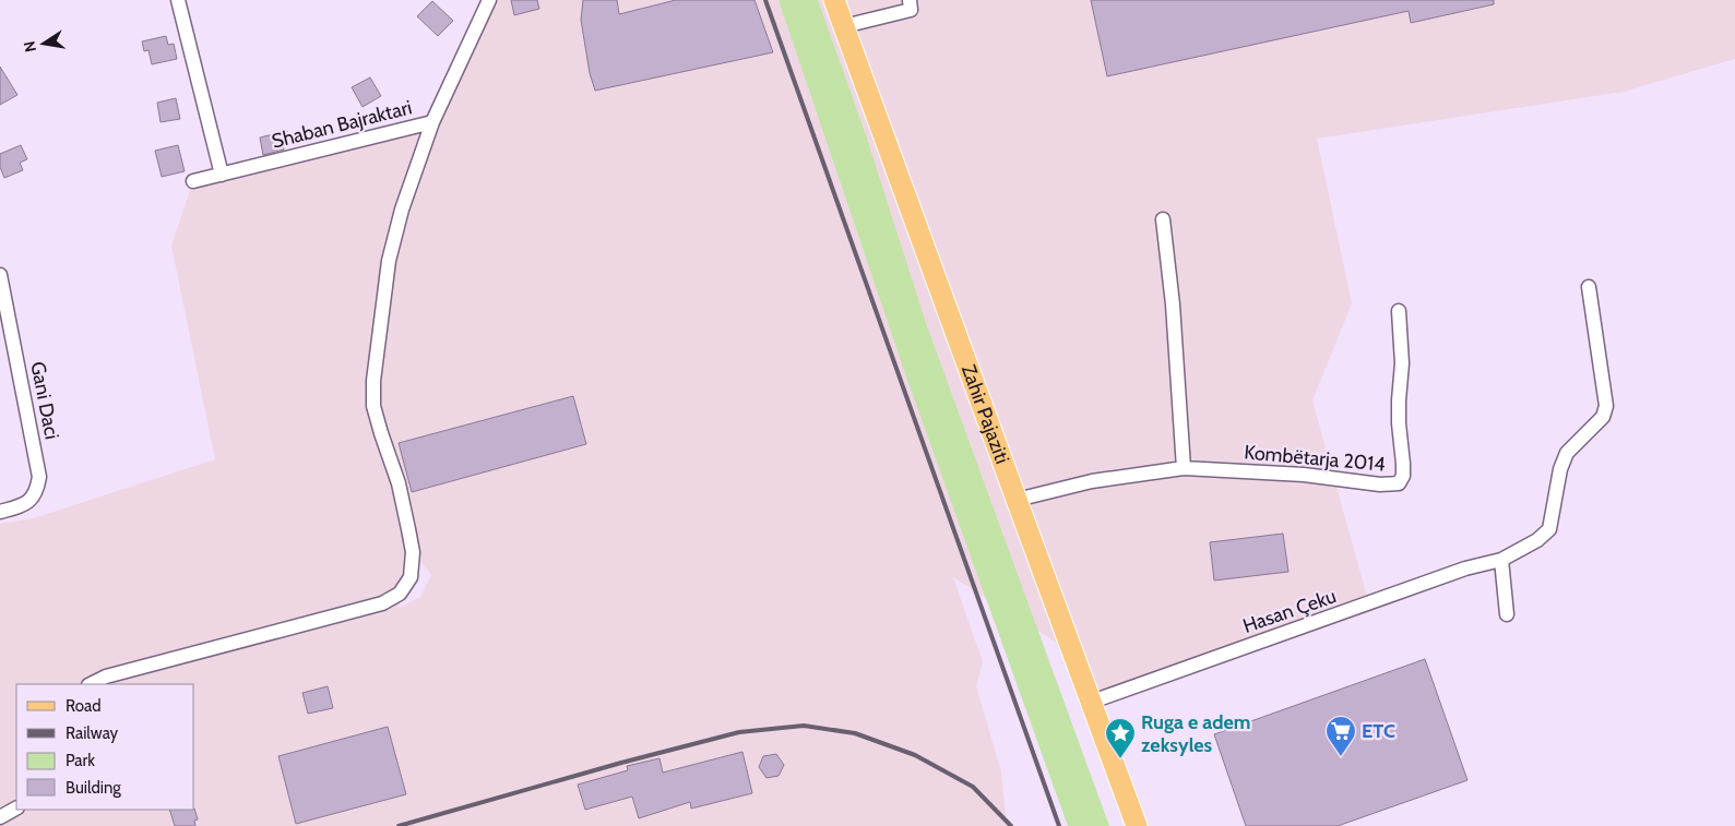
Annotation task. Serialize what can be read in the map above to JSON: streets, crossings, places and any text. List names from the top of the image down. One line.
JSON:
{"streets":{"main road":["Zahir Pajaziti"],"street":["Shaban Bajraktari","Gani Daci","Kombëtarja 2014","Hasan Çeku"]},"crossings":[["Zahir Pajaziti","Kombëtarja 2014"],["Zahir Pajaziti","Hasan Çeku"]],"places":{"supermarket":["ETC"],"place":["Ruga e adem zeksyles"]},"legend":["Road","Railway","Park","Building"],"north":"left"}
